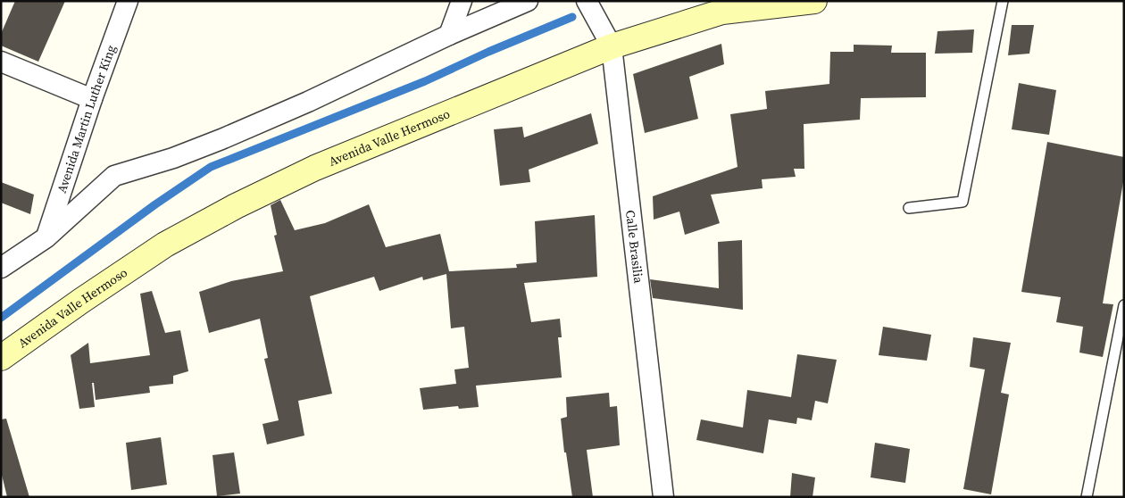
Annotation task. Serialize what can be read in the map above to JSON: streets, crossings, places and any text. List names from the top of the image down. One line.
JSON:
{"streets":{"street":["Avenida Martin Luther King","Avenida Valle Hermoso","Calle Brasilia"]},"crossings":[["Avenida Valle Hermoso","Calle Brasilia"]]}
